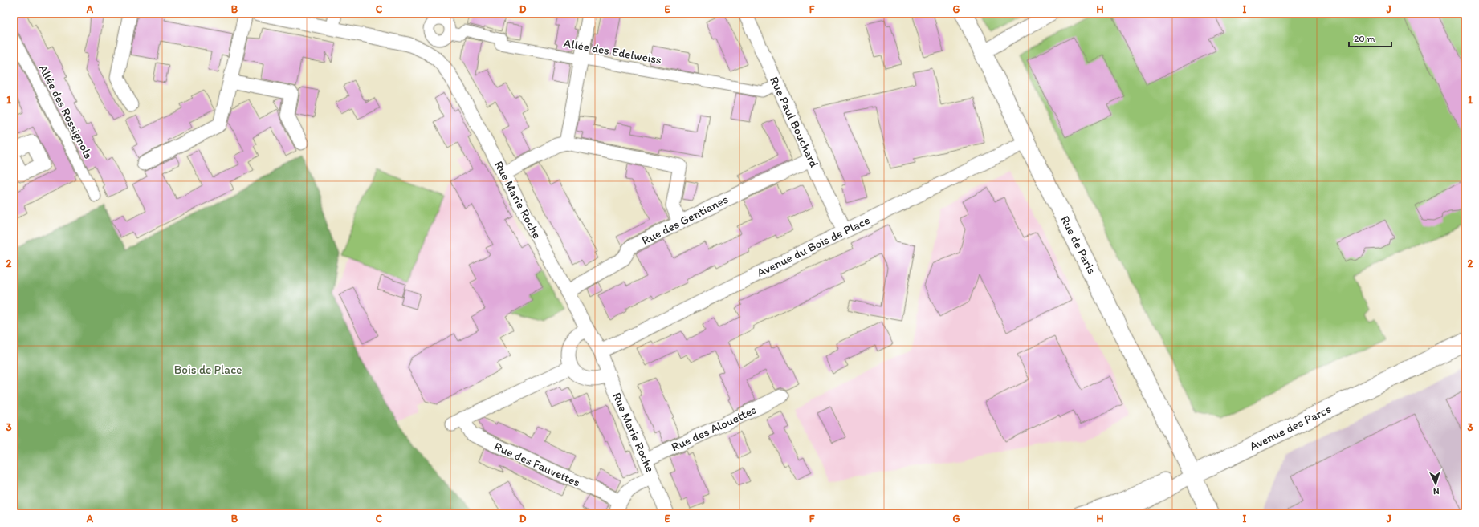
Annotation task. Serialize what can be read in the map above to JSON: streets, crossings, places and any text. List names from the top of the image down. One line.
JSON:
{"streets":{"street":["Allée des Edelweiss","Allée des Rossignols","Rue Paul Bouchard","Rue Marie Roche","Rue des Gentianes","Rue de Paris","Avenue du Bois de Place","Avenue des Parcs","Rue des Alouettes","Rue des Fauvettes"]},"crossings":[["Allée des Edelweiss","Rue Paul Bouchard"],["Rue Paul Bouchard","Rue des Gentianes"],["Rue Paul Bouchard","Avenue du Bois de Place"],["Rue Marie Roche","Rue des Gentianes"],["Rue Marie Roche","Avenue du Bois de Place"],["Rue Marie Roche","Rue des Alouettes"],["Rue Marie Roche","Rue des Fauvettes"],["Rue de Paris","Avenue du Bois de Place"],["Rue de Paris","Avenue des Parcs"]],"parks":["Bois de Place"],"scale_bar":"20 m","north":"bottom","grid":{"columns":["A","B","C","D","E","F","G","H","I","J"],"rows":["1","2","3"]}}
